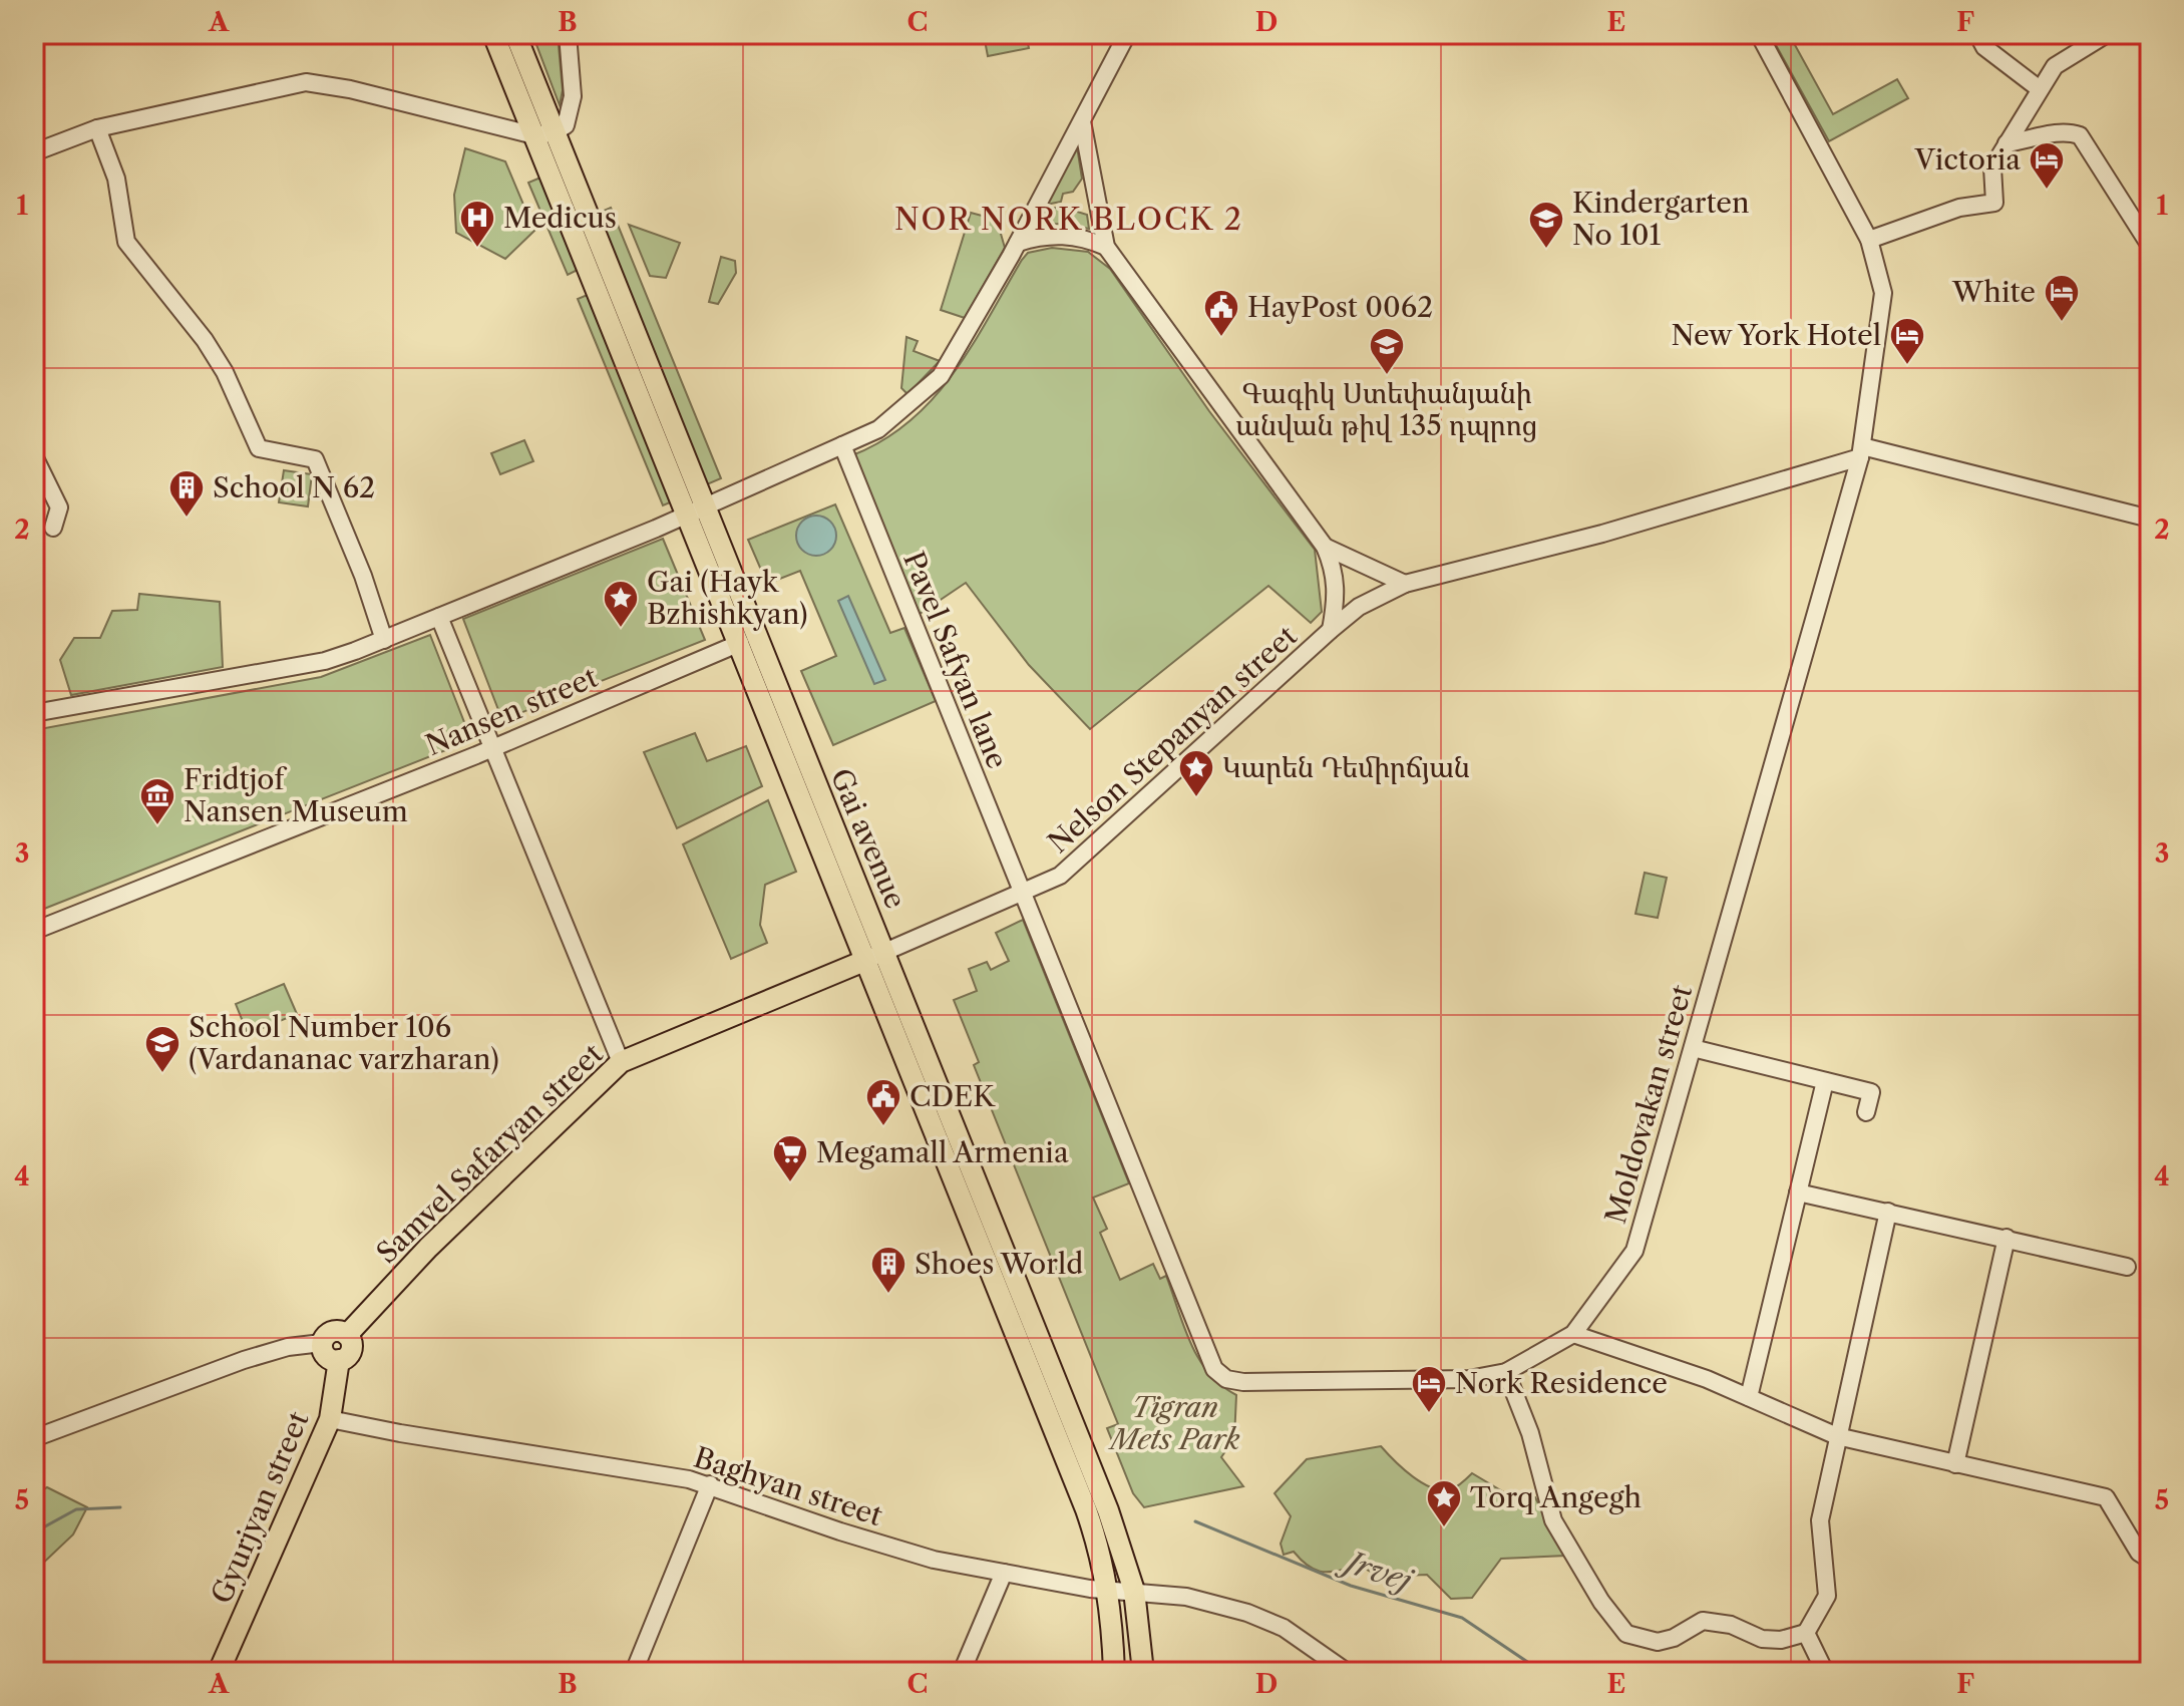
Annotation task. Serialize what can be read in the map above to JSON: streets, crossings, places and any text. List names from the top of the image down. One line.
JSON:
{"streets":{"main road":["Gai avenue","Samvel Safaryan street","Gyurjyan street"],"street":["Pavel Safyan lane","Nansen street","Nelson Stepanyan street","Moldovakan street","Baghyan street"]},"crossings":[["Pavel Safyan lane","Nelson Stepanyan street"],["Pavel Safyan lane","Moldovakan street"],["Nansen street","Gai avenue"],["Nelson Stepanyan street","Gai avenue"],["Nelson Stepanyan street","Moldovakan street"],["Nelson Stepanyan street","Samvel Safaryan street"],["Gai avenue","Samvel Safaryan street"],["Gai avenue","Baghyan street"],["Samvel Safaryan street","Gyurjyan street"],["Baghyan street","Gyurjyan street"]],"districts":["NOR NORK BLOCK 2"],"water":["Jrvej"],"parks":["Tigran Mets Park"],"places":{"hotel":["Victoria","White","New York Hotel","Nork Residence"],"hospital":["Medicus"],"school or university":["Kindergarten No 101","Գագիկ Ստեփանյանի անվան թիվ 135 դպրոց","School Number 106 (Vardananac varzharan)"],"public building":["HayPost 0062","CDEK"],"building":["School N 62","Shoes World"],"place":["Gai (Hayk Bzhishkyan)","Կարեն Դեմիրճյան","Torq Angegh"],"museum":["Fridtjof Nansen Museum"],"supermarket":["Megamall Armenia"]},"grid":{"columns":["A","B","C","D","E","F"],"rows":["1","2","3","4","5"]}}
